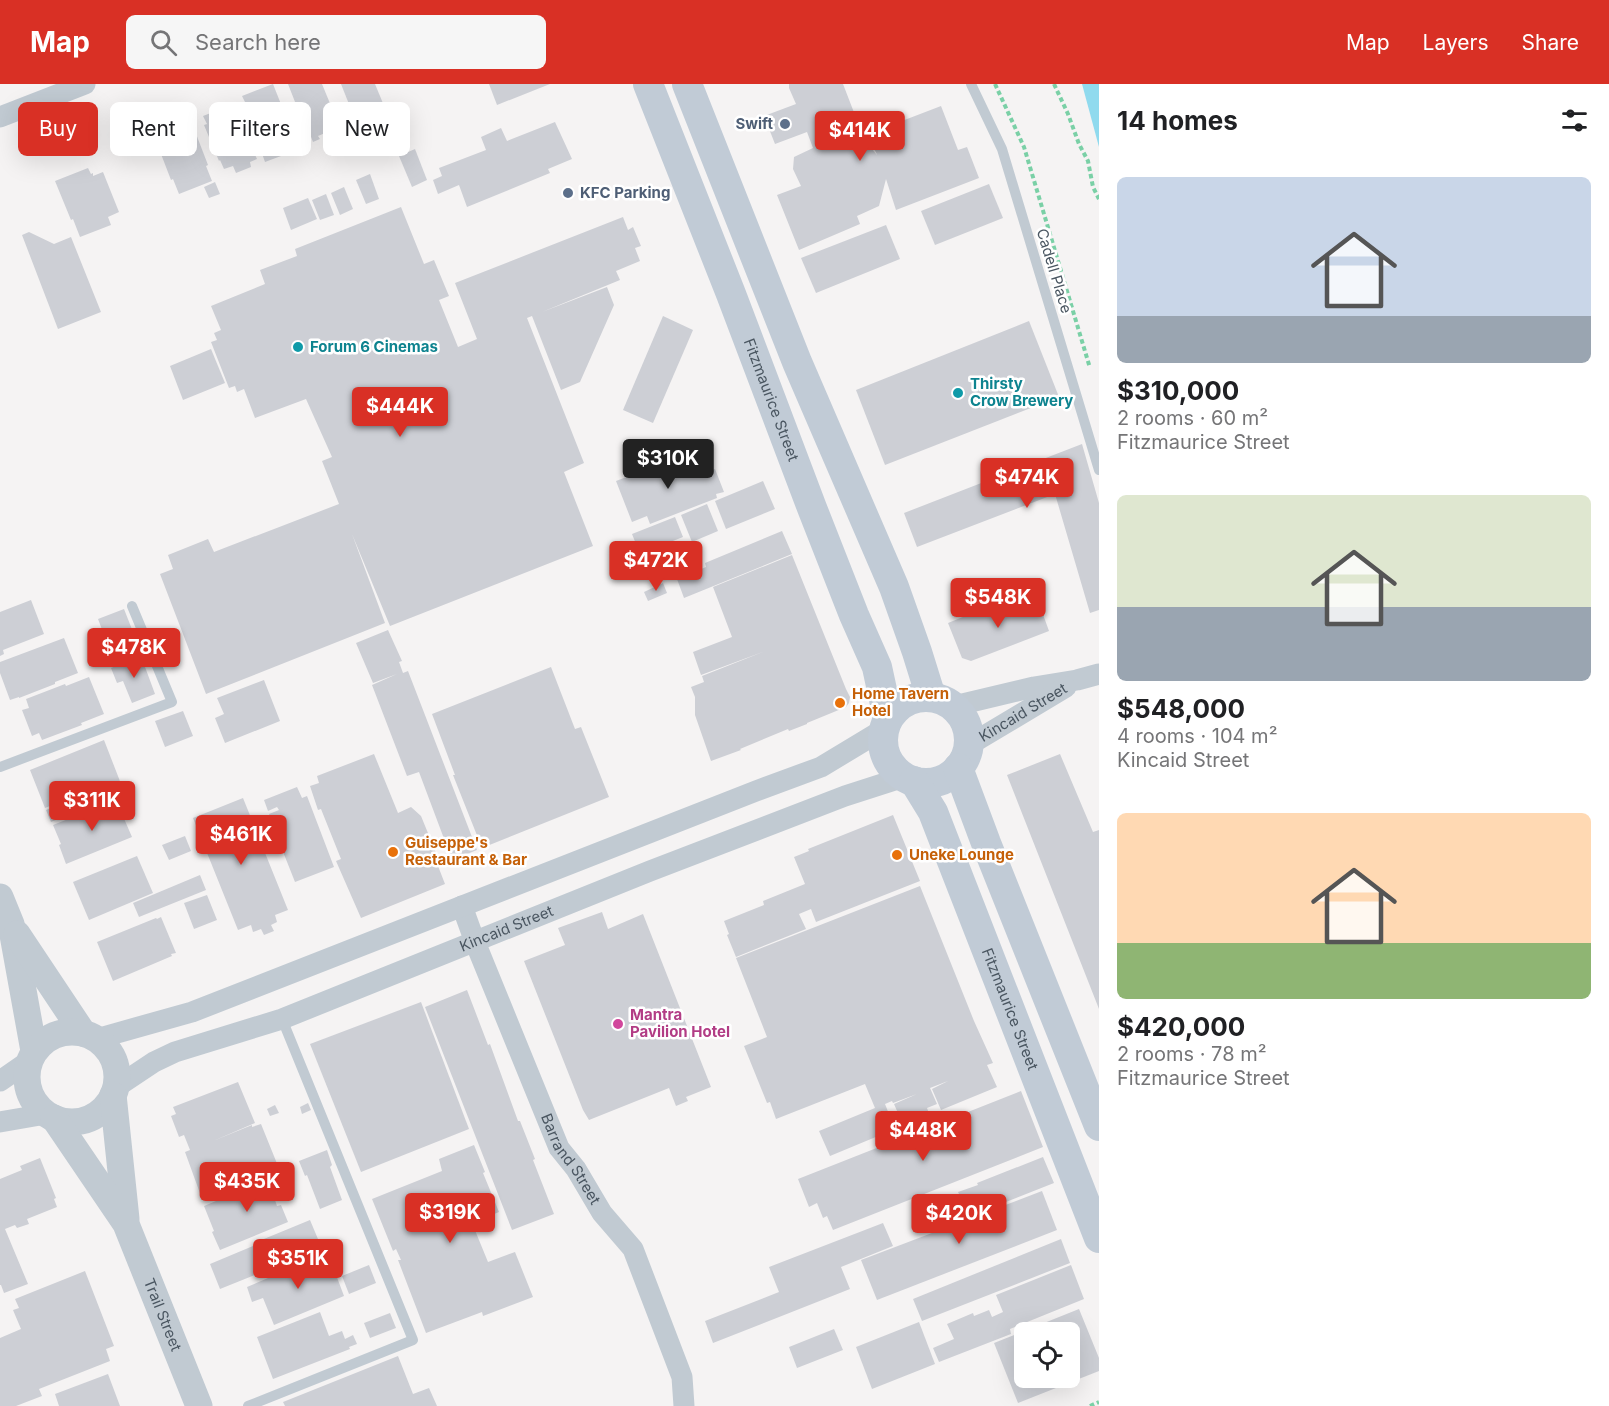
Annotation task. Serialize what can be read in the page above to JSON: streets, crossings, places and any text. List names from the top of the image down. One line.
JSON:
{"streets":{"main road":["Fitzmaurice Street"],"street":["Kincaid Street","Barrand Street","Trail Street"],"lane":["Cadell Place"]},"crossings":[["Fitzmaurice Street","Kincaid Street"],["Kincaid Street","Barrand Street"],["Kincaid Street","Trail Street"]],"places":["Swift","KFC Parking","Forum 6 Cinemas","Thirsty Crow Brewery","Home Tavern Hotel","Guiseppe's Restaurant & Bar","Uneke Lounge","Mantra Pavilion Hotel"],"page":{"header":"Map","search":"Search here","nav":["Map","Layers","Share"],"heading":"14 homes","chip":["Buy","Rent","Filters","New"],"price":["$414K","$444K","$310K","$474K","$472K","$548K","$478K","$311K","$461K","$448K","$435K","$319K","$420K","$351K"],"list":[{"name":"$310,000","note":"2 rooms · 60 m² · Fitzmaurice Street"},{"name":"$548,000","note":"4 rooms · 104 m² · Kincaid Street"},{"name":"$420,000","note":"2 rooms · 78 m² · Fitzmaurice Street"}]}}
